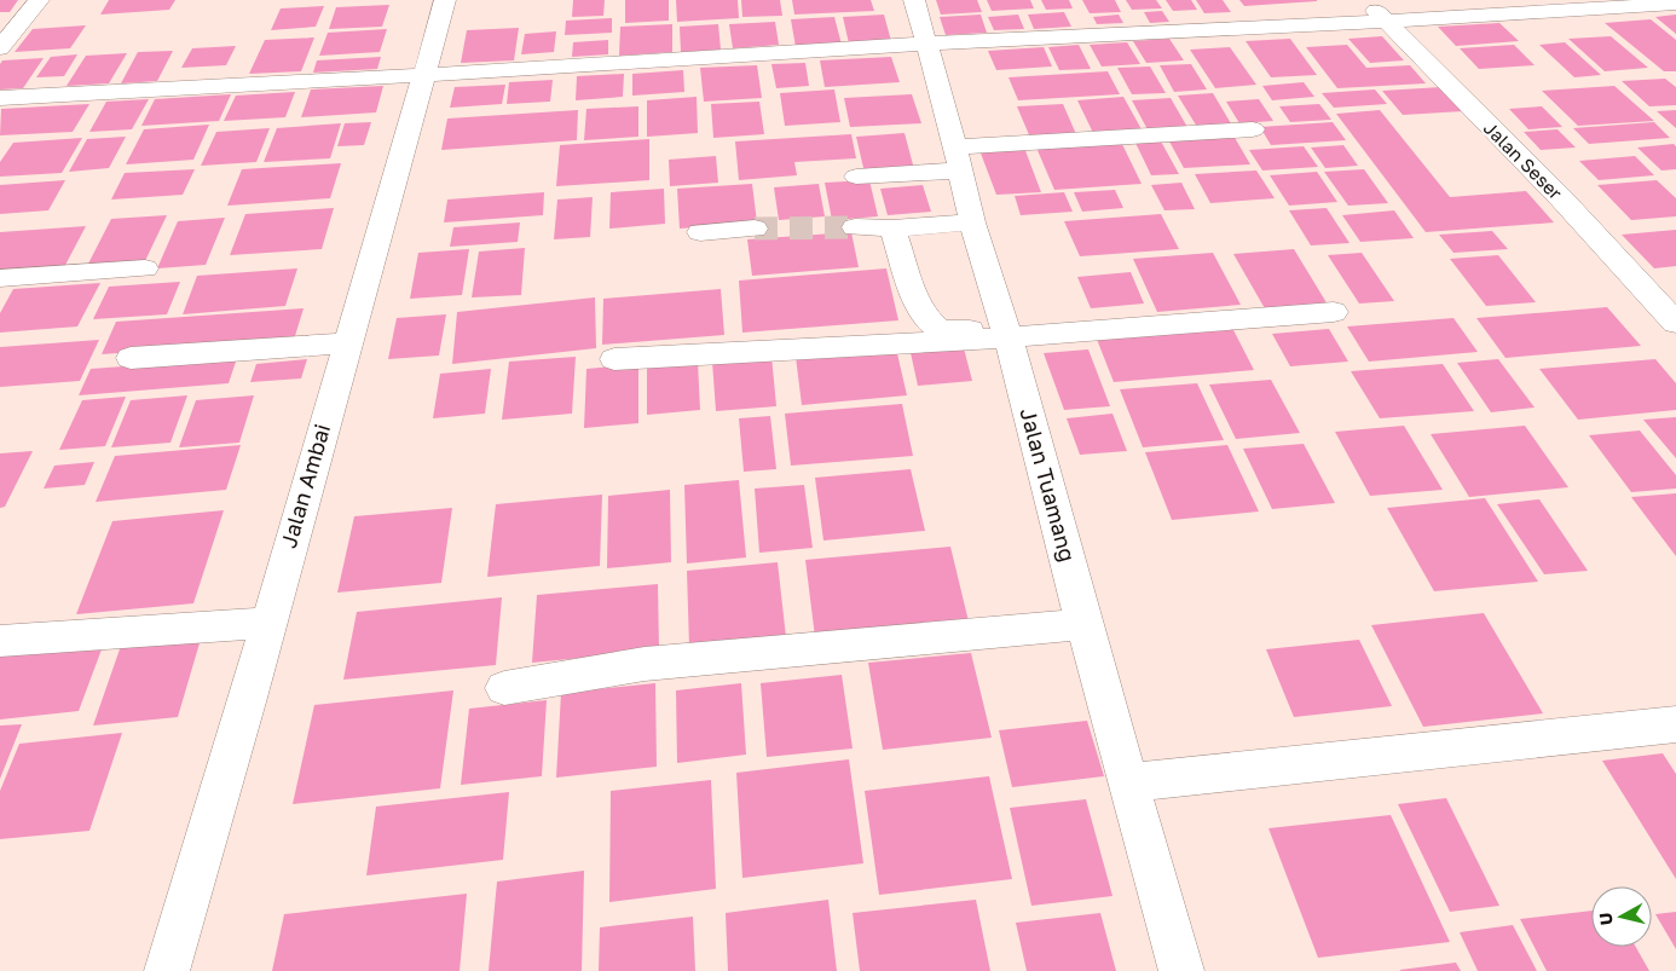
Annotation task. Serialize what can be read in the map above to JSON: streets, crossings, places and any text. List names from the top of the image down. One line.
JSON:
{"streets":{"street":["Jalan Seser","Jalan Tuamang","Jalan Ambai"]},"north":"left"}
